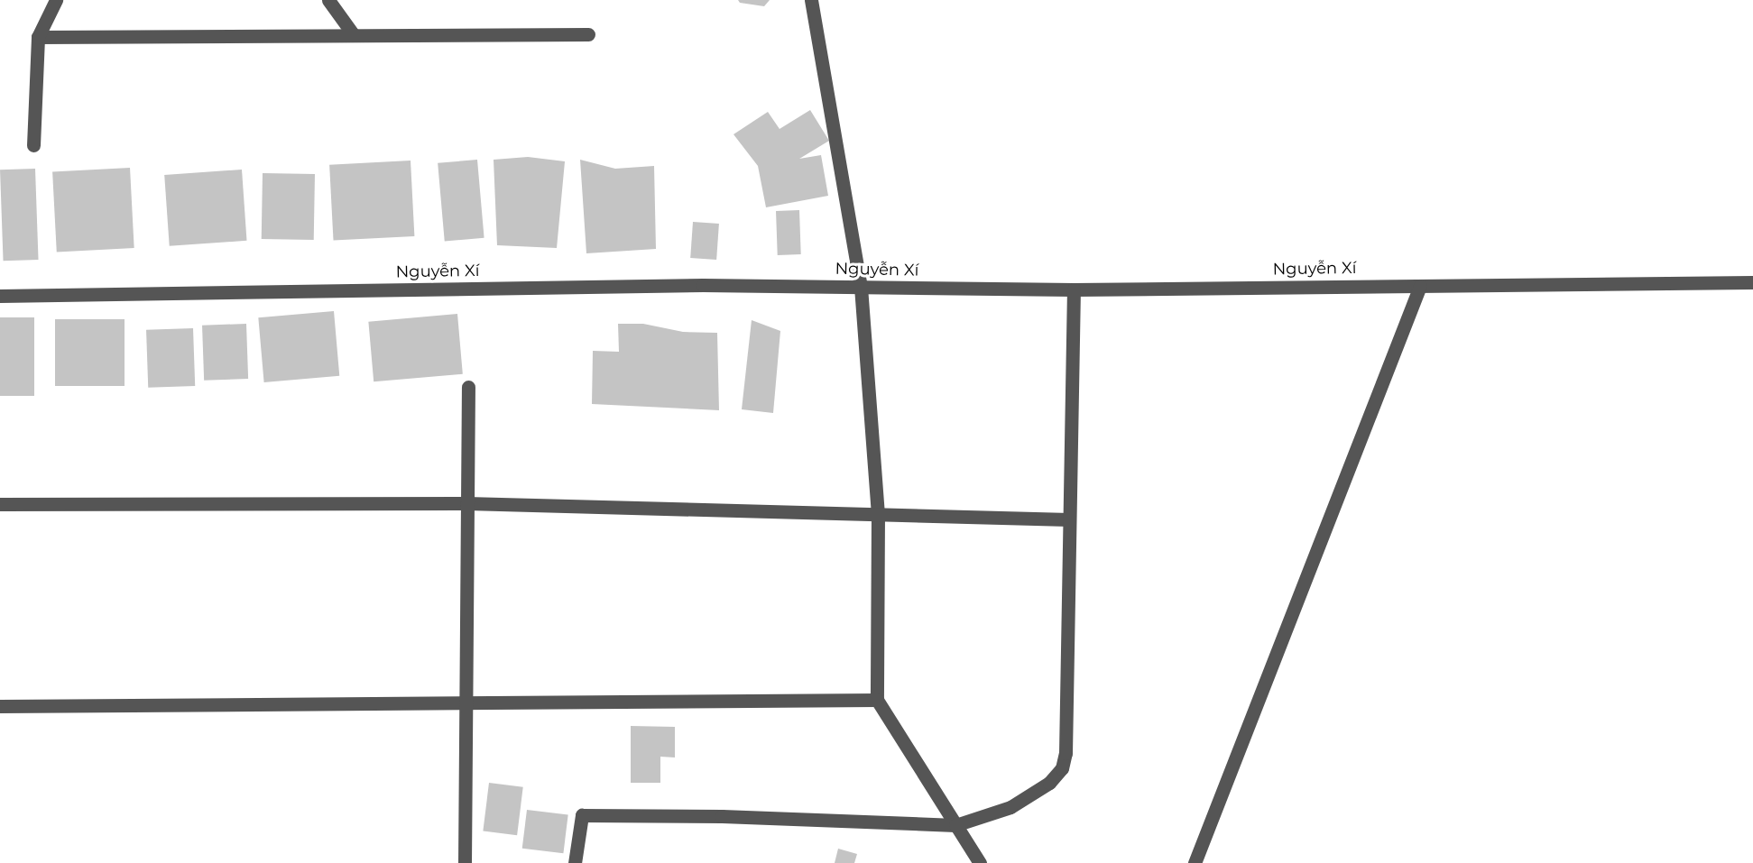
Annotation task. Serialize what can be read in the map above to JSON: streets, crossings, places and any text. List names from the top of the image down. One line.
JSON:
{"streets":{"street":["Nguyễn Xí"]}}
